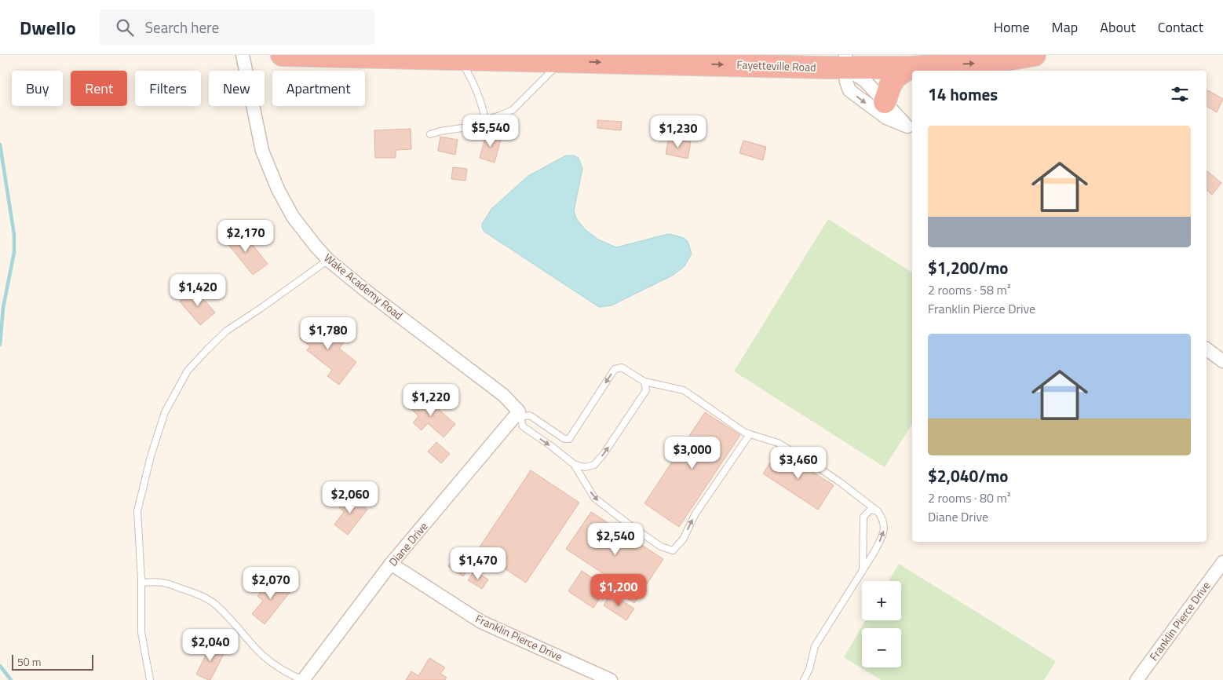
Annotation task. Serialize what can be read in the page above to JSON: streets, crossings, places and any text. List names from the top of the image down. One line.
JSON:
{"streets":{"highway":["Fayetteville Road"],"street":["Wake Academy Road","Diane Drive","Franklin Pierce Drive"]},"crossings":[["Wake Academy Road","Diane Drive"],["Diane Drive","Franklin Pierce Drive"]],"one_way":["Fayetteville Road"],"scale_bar":"50 m","page":{"header":"Dwello","search":"Search here","nav":["Home","Map","About","Contact"],"chip":["Buy","Rent","Filters","New","Apartment"],"heading":"14 homes","price":["$5,540","$1,230","$2,170","$1,420","$1,780","$1,220","$3,000","$3,460","$2,060","$2,540","$1,470","$2,070","$1,200","$2,040"],"list":[{"name":"$1,200/mo","note":"2 rooms · 58 m² · Franklin Pierce Drive"},{"name":"$2,040/mo","note":"2 rooms · 80 m² · Diane Drive"}],"map_buttons":["+","−"],"scale":"50 m"}}
